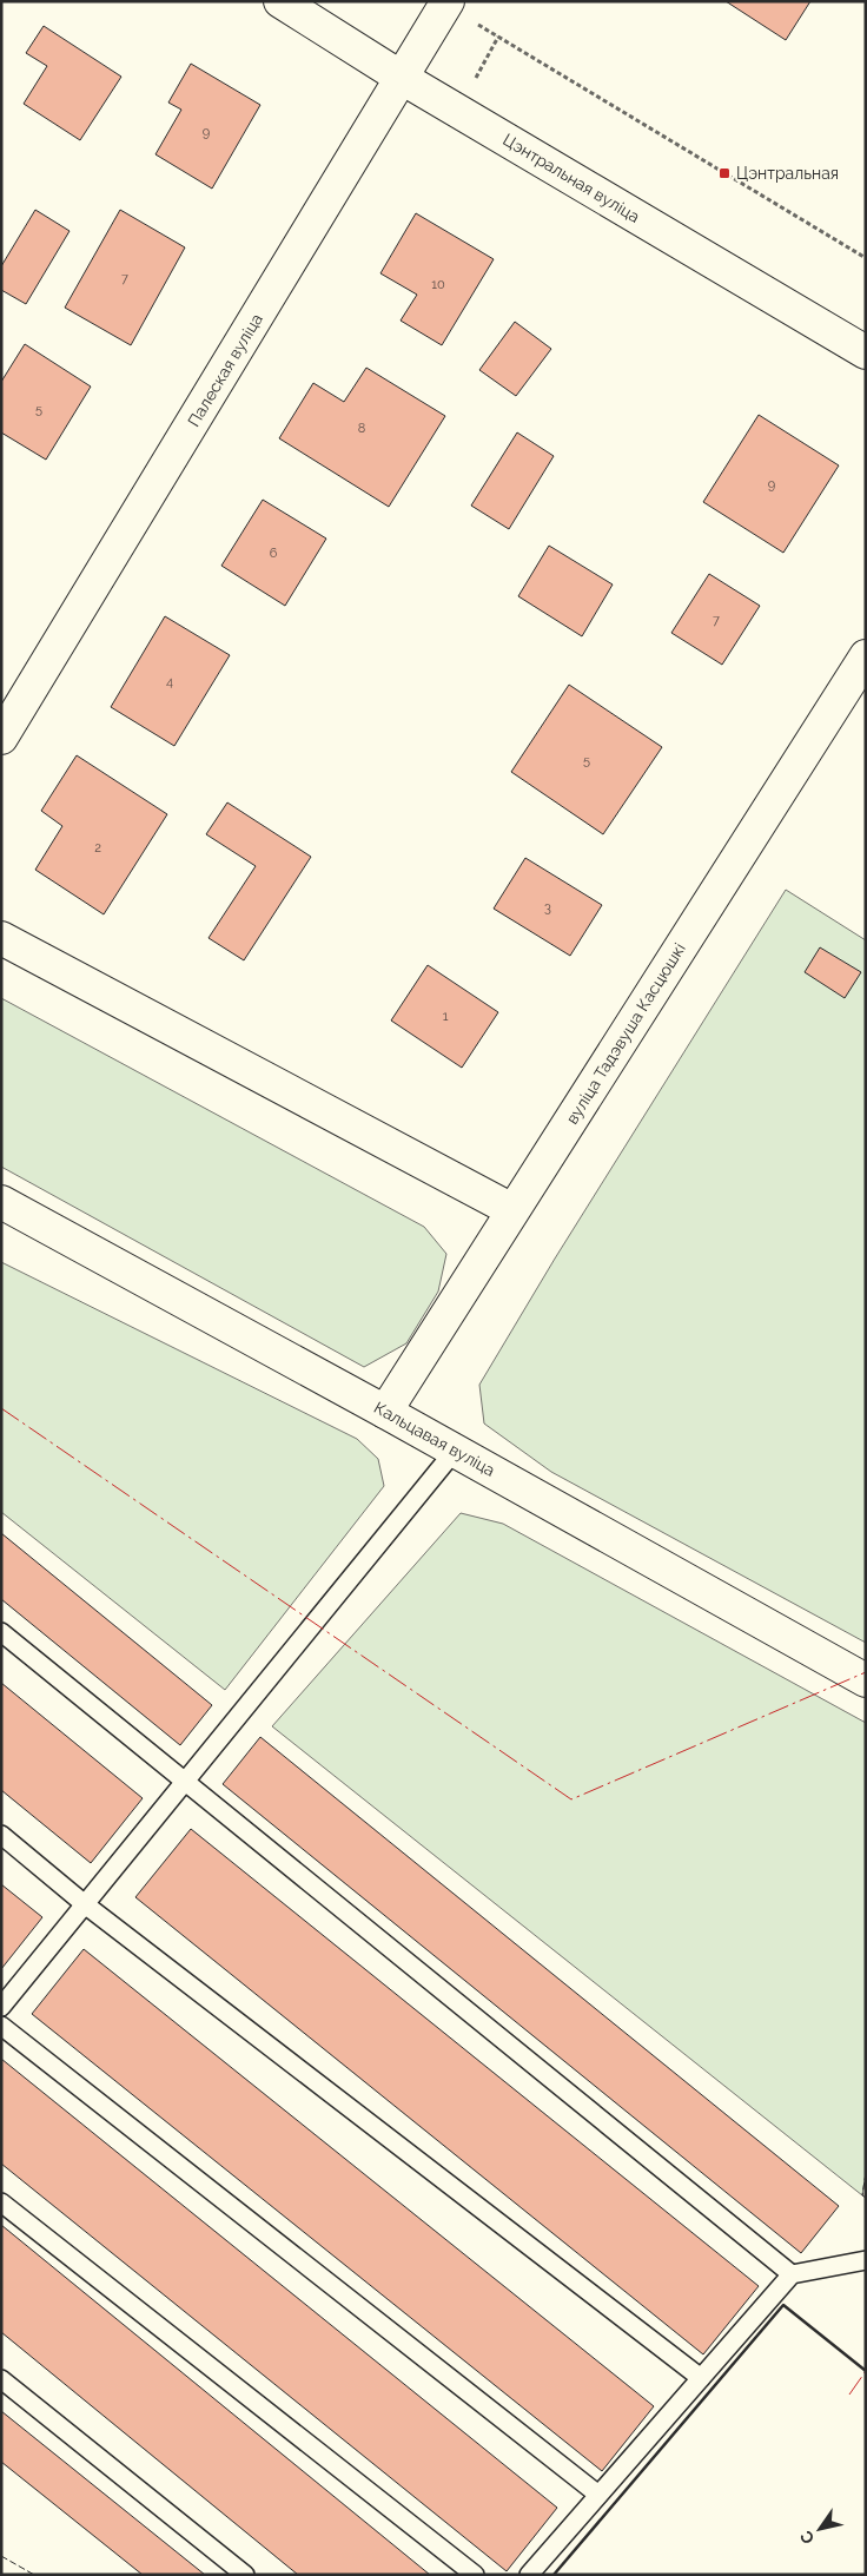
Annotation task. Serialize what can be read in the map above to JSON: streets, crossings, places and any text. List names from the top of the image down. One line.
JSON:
{"streets":{"street":["Цэнтральная вуліца","Палеская вуліца","вуліца Тадэвуша Касцюшкі","Кальцавая вуліца"]},"crossings":[["Цэнтральная вуліца","Палеская вуліца"],["вуліца Тадэвуша Касцюшкі","Кальцавая вуліца"]],"places":{"transit":["Цэнтральная"]},"house_numbers":["9","7","10","5","8","9","6","7","4","5","2","3","1"],"north":"bottom left"}
